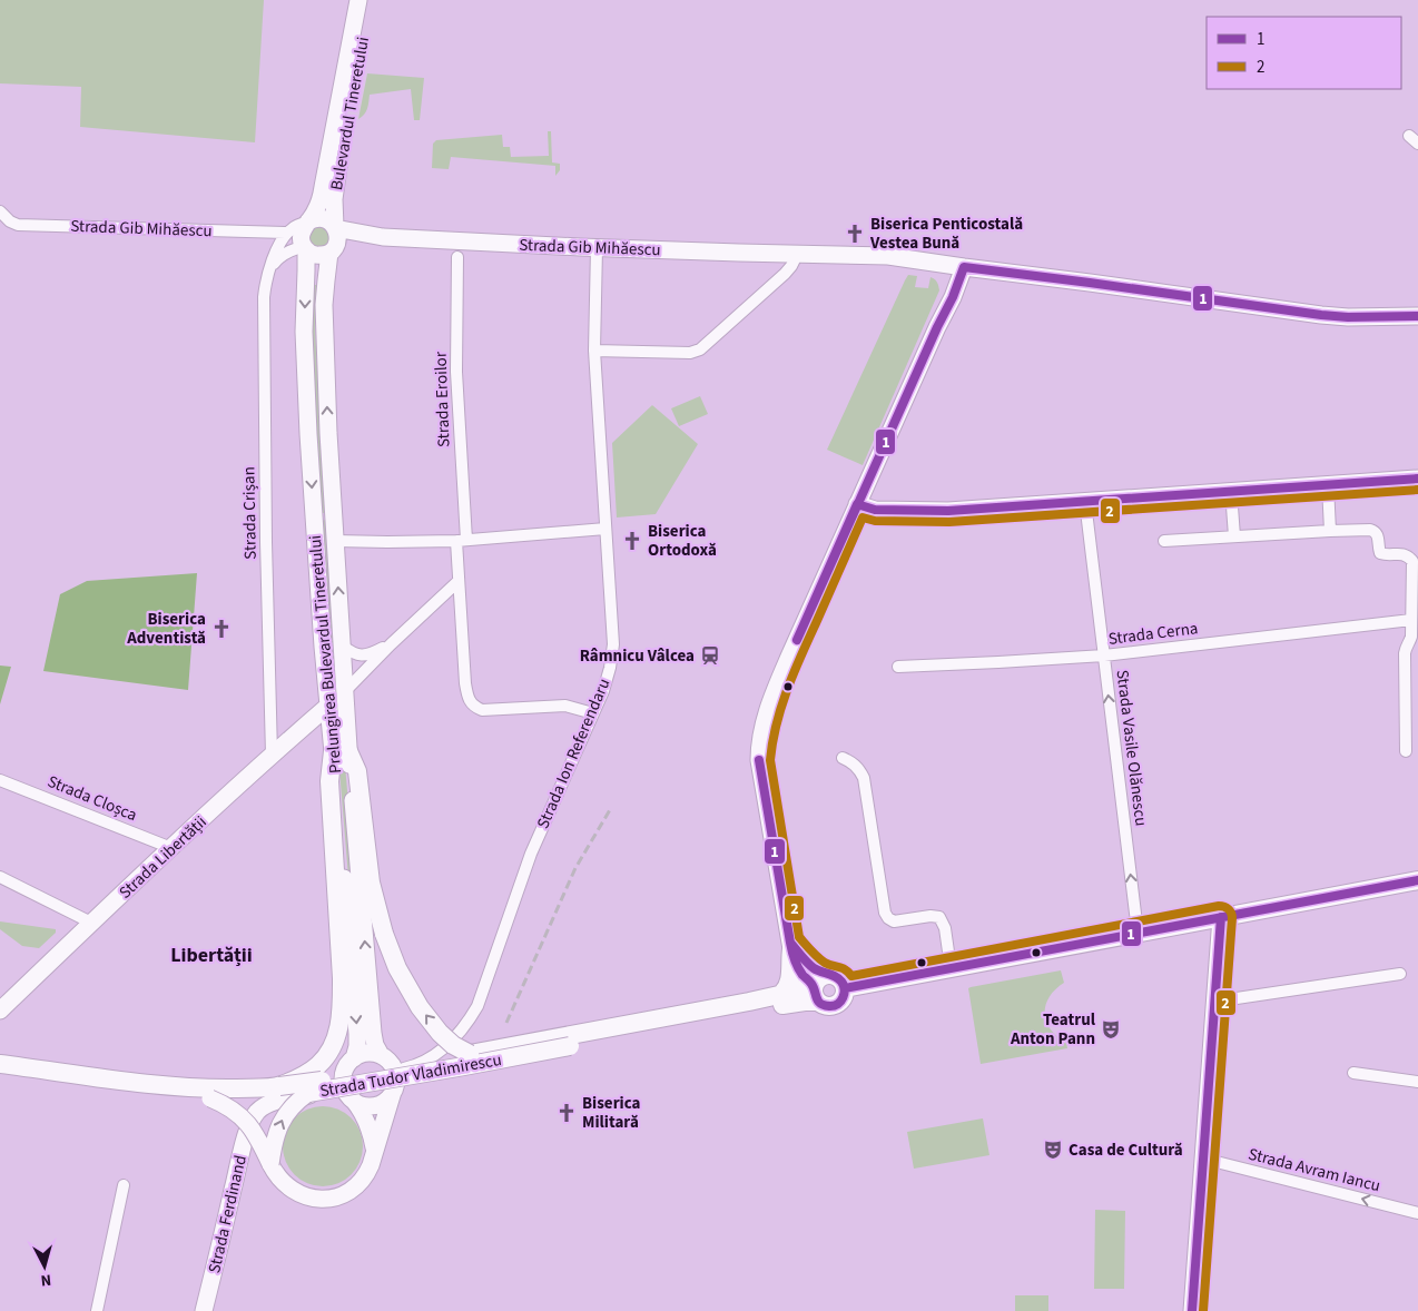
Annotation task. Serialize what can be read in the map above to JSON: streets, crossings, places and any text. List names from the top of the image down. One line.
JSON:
{"streets":{"main road":["Bulevardul Tineretului","Strada Gib Mihăescu","Prelungirea Bulevardul Tineretului","Strada Libertății","Strada Tudor Vladimirescu","Strada Ferdinand"],"street":["Strada Eroilor","Strada Crișan","Strada Cerna","Strada Vasile Olănescu","Strada Ion Referendaru","Strada Cloșca","Strada Avram Iancu"]},"crossings":[["Bulevardul Tineretului","Strada Gib Mihăescu"],["Bulevardul Tineretului","Prelungirea Bulevardul Tineretului"],["Strada Gib Mihăescu","Strada Crișan"],["Strada Gib Mihăescu","Prelungirea Bulevardul Tineretului"],["Strada Gib Mihăescu","Strada Ion Referendaru"],["Strada Crișan","Strada Libertății"],["Strada Cerna","Strada Vasile Olănescu"],["Prelungirea Bulevardul Tineretului","Strada Ion Referendaru"],["Prelungirea Bulevardul Tineretului","Strada Libertății"],["Prelungirea Bulevardul Tineretului","Strada Tudor Vladimirescu"],["Prelungirea Bulevardul Tineretului","Strada Ferdinand"],["Strada Cloșca","Strada Libertății"],["Strada Tudor Vladimirescu","Strada Ferdinand"]],"one_way":["Strada Vasile Olănescu","Strada Avram Iancu"],"districts":["Libertății"],"places":{"church":["Biserica Penticostală Vestea Bună","Biserica Ortodoxă","Biserica Adventistă","Biserica Militară"],"station":["Râmnicu Vâlcea"],"theatre":["Teatrul Anton Pann","Casa de Cultură"]},"lines":["transit line 1","transit line 2"],"legend":["1","2"],"north":"bottom"}
